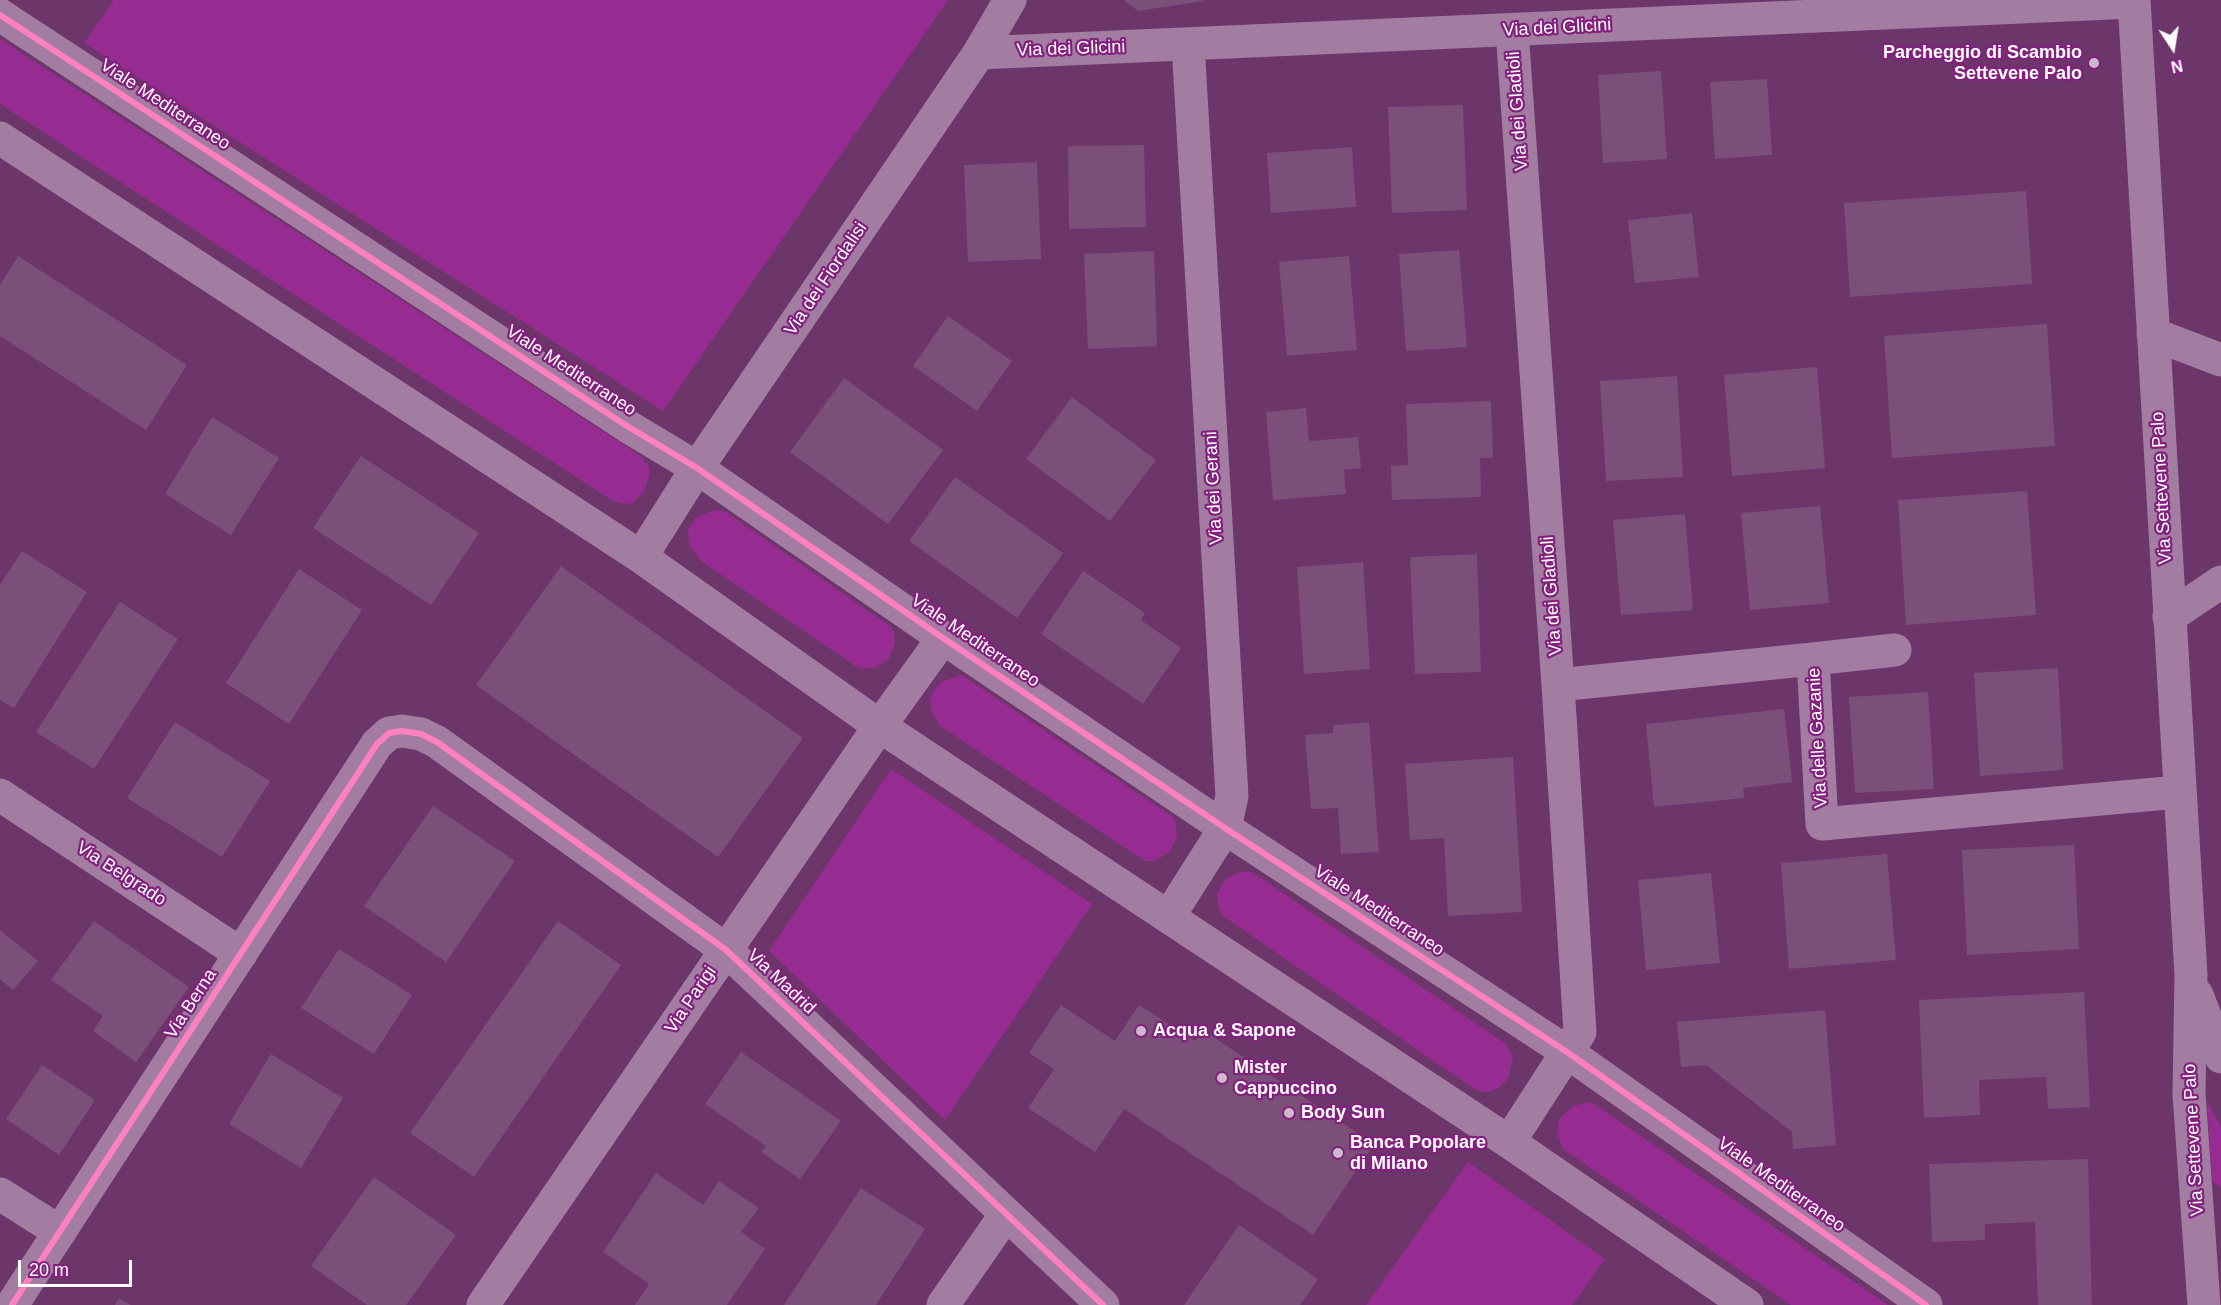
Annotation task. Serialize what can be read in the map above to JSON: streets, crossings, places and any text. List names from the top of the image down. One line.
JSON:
{"streets":{"street":["Via dei Glicini","Viale Mediterraneo","Via dei Gladioli","Via dei Fiordalisi","Via dei Gerani","Via Settevene Palo","Via delle Gazanie","Via Belgrado","Via Madrid","Via Parigi","Via Berna"]},"crossings":[["Via dei Glicini","Via dei Gladioli"],["Via dei Glicini","Via dei Fiordalisi"],["Via dei Glicini","Via dei Gerani"],["Via dei Glicini","Via Settevene Palo"],["Viale Mediterraneo","Via dei Gladioli"],["Viale Mediterraneo","Via dei Fiordalisi"],["Viale Mediterraneo","Via dei Gerani"],["Viale Mediterraneo","Via Parigi"],["Via dei Gladioli","Via delle Gazanie"],["Via Settevene Palo","Via delle Gazanie"],["Via Belgrado","Via Berna"],["Via Madrid","Via Parigi"],["Via Madrid","Via Berna"]],"places":["Parcheggio di Scambio Settevene Palo","Acqua & Sapone","Mister Cappuccino","Body Sun","Banca Popolare di Milano"],"scale_bar":"20 m","north":"bottom"}
